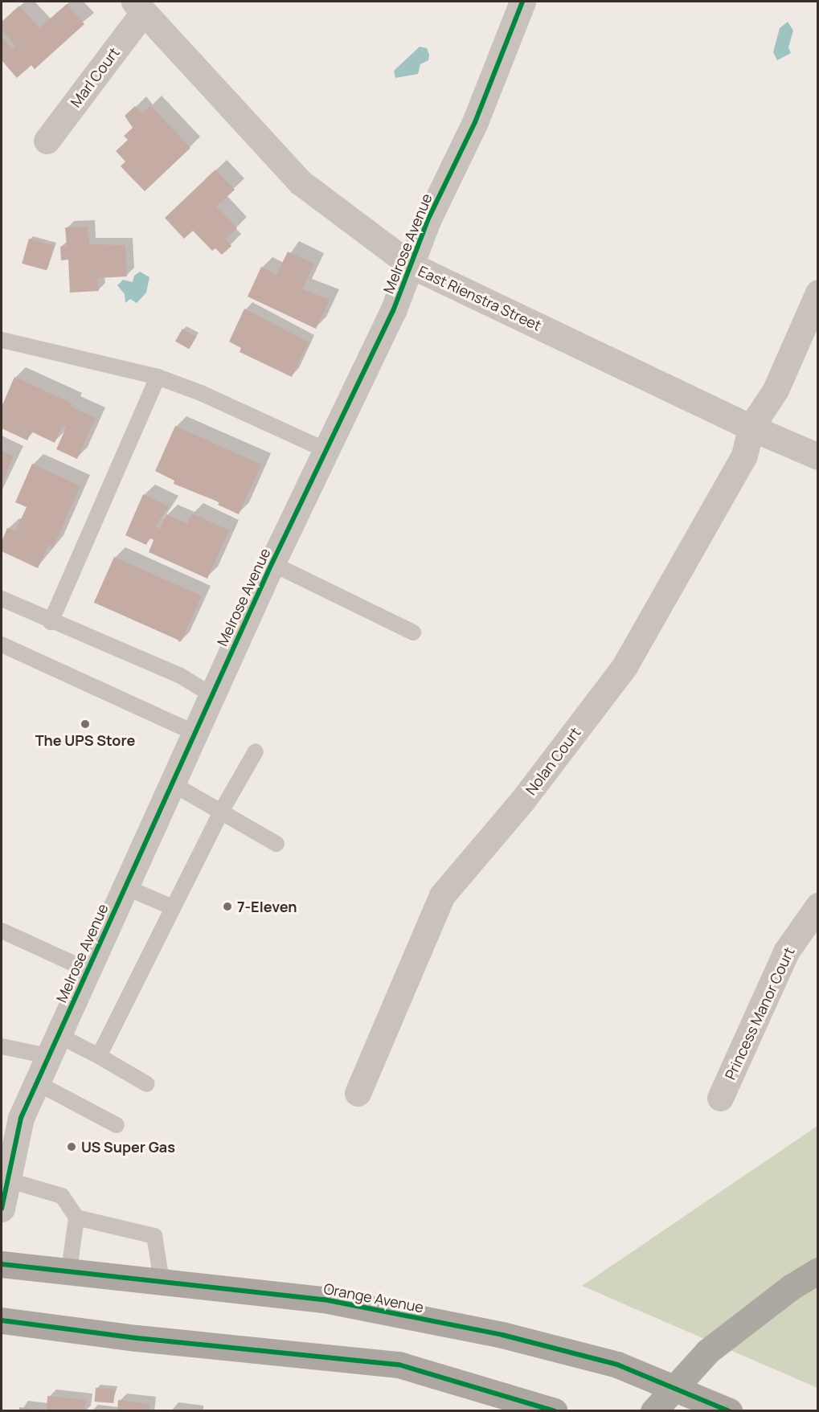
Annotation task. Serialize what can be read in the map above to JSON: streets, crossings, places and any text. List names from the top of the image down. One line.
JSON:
{"streets":{"main road":["Orange Avenue"],"street":["Marl Court","Melrose Avenue","East Rienstra Street","Nolan Court","Princess Manor Court"]},"crossings":[["Marl Court","East Rienstra Street"],["Melrose Avenue","East Rienstra Street"],["East Rienstra Street","Nolan Court"]],"places":["The UPS Store","7-Eleven","US Super Gas"]}
